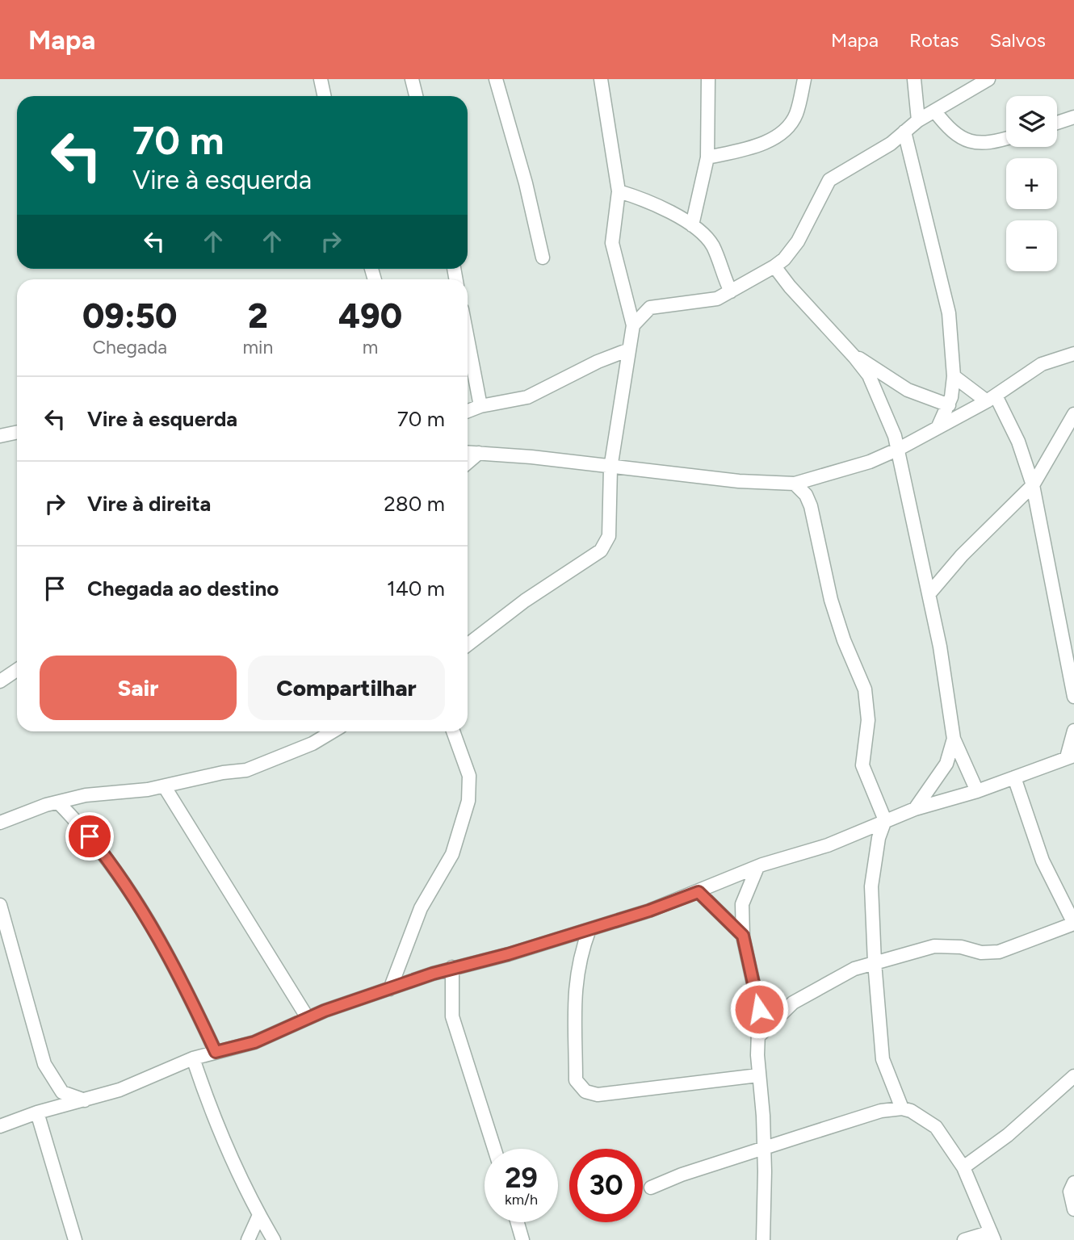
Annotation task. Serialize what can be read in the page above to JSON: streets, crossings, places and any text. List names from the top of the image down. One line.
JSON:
{"page":{"header":"Mapa","nav":["Mapa","Rotas","Salvos"],"map_buttons":["+","−"],"turn":["70 m","Vire à esquerda"],"eta":["09:50","Chegada","2","min","490","m"],"list":[{"name":"Vire à esquerda","value":"70 m"},{"name":"Vire à direita","value":"280 m"},{"name":"Chegada ao destino","value":"140 m"}],"buttons":["Sair","Compartilhar"],"speed":"29 km/h","limit":"30"}}
